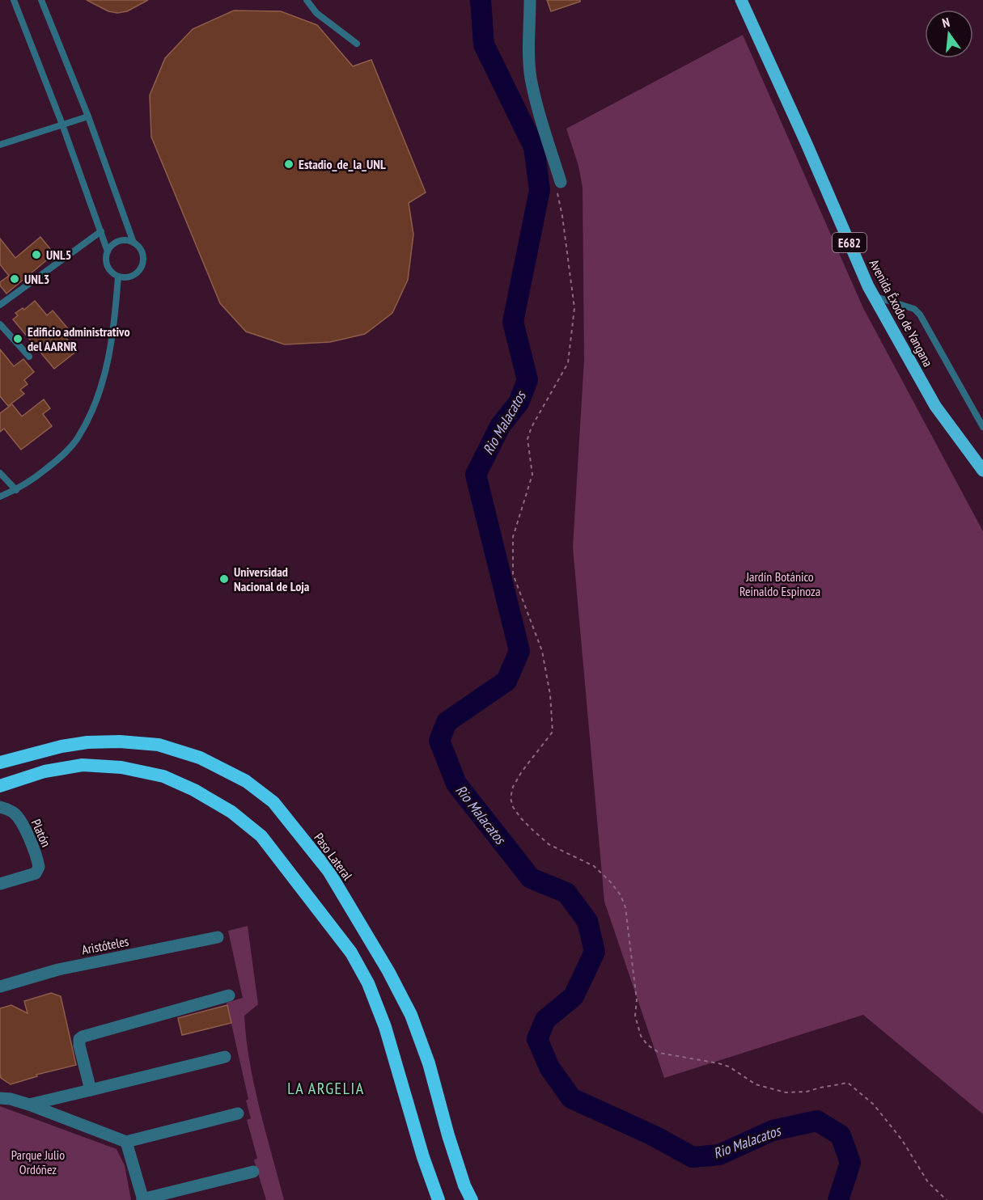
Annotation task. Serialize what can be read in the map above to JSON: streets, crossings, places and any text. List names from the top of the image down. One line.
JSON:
{"streets":{"highway":["Paso Lateral"],"main road":["E682","Avenida Éxodo de Yangana"],"street":["Platón","Aristóteles"]},"districts":["LA ARGELIA"],"water":["Rio Malacatos"],"parks":["Jardín Botánico Reinaldo Espinoza","Parque Julio Ordóñez"],"places":["Estadio_de_la_UNL","UNL5","UNL3","Edificio administrativo del AARNR","Universidad Nacional de Loja"],"north":"top"}
